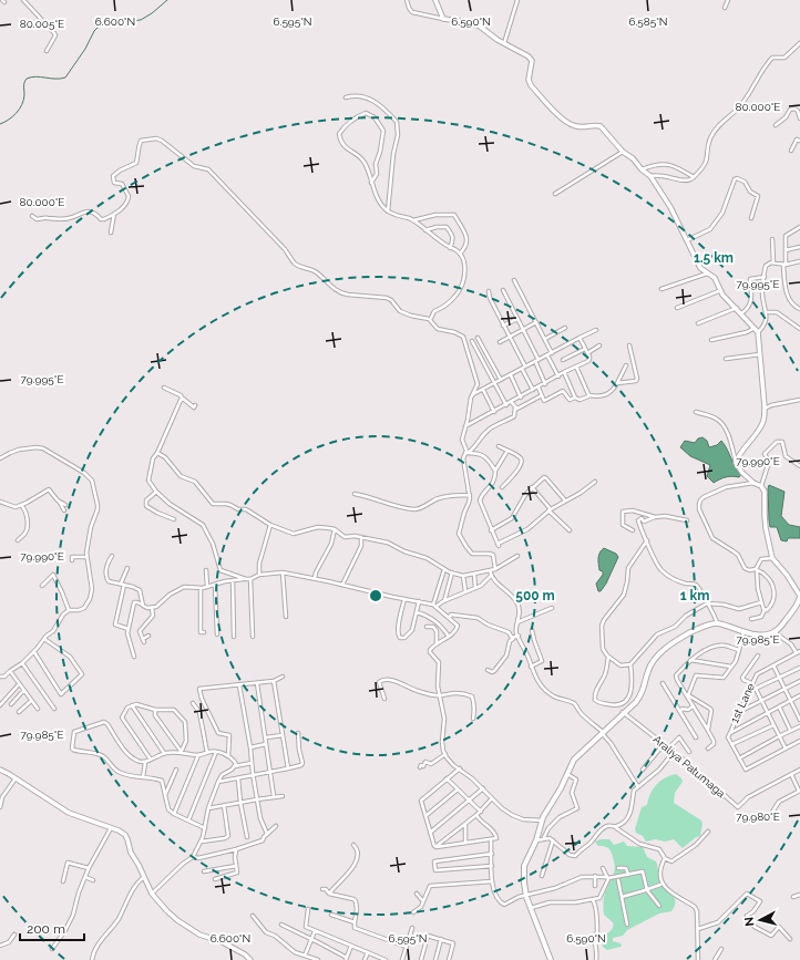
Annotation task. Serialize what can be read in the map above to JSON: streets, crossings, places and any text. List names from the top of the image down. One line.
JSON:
{"streets":{"street":["1st Lane","Araliya Patumaga"]},"scale_bar":"200 m","north":"left","coordinates":["6.600°N","6.595°N","6.590°N","6.585°N","80.005°E","80.000°E","79.995°E","79.990°E","79.985°E","79.980°E"],"rings":["1.5 km","500 m","1 km"]}
